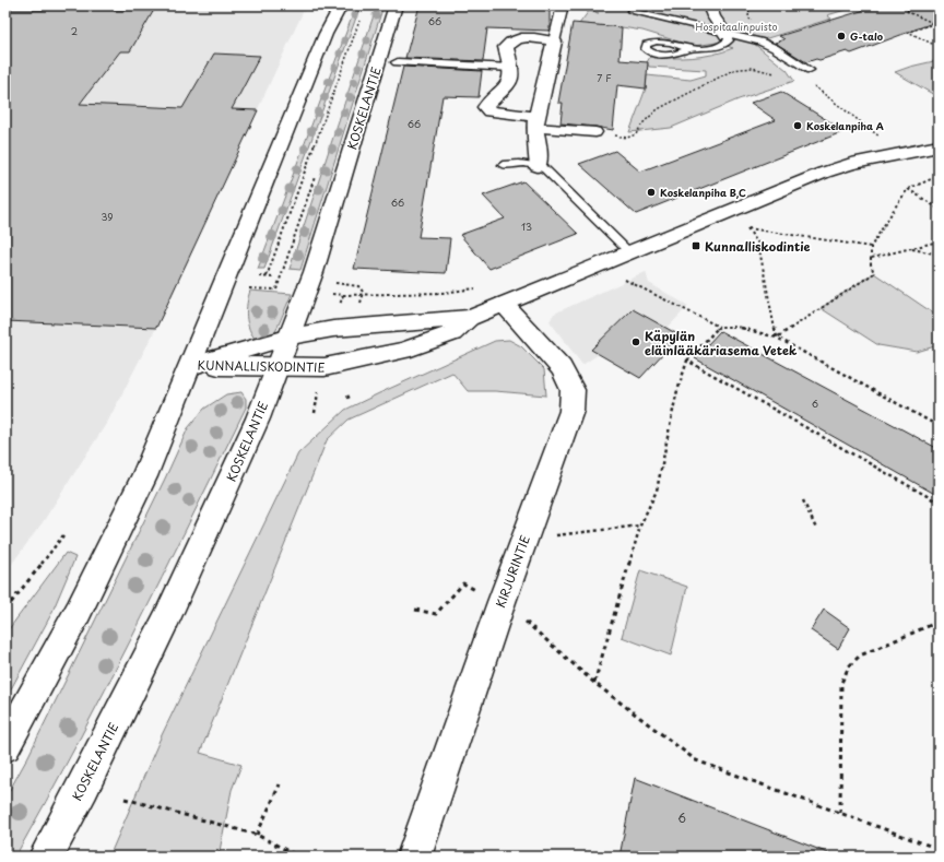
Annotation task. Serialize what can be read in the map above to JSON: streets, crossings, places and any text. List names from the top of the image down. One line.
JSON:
{"streets":{"street":["KOSKELANTIE","KUNNALLISKODINTIE","KIRJURINTIE"]},"crossings":[["KOSKELANTIE","KUNNALLISKODINTIE"],["KUNNALLISKODINTIE","KIRJURINTIE"]],"parks":["Hospitaalinpuisto"],"places":{"other":["G-talo","Koskelanpiha A","Koskelanpiha B,C","Käpylän eläinlääkäriasema Vetek"],"transit":["Kunnalliskodintie"]},"house_numbers":["66","2","7 F","66","66","39","13","6","6"]}
